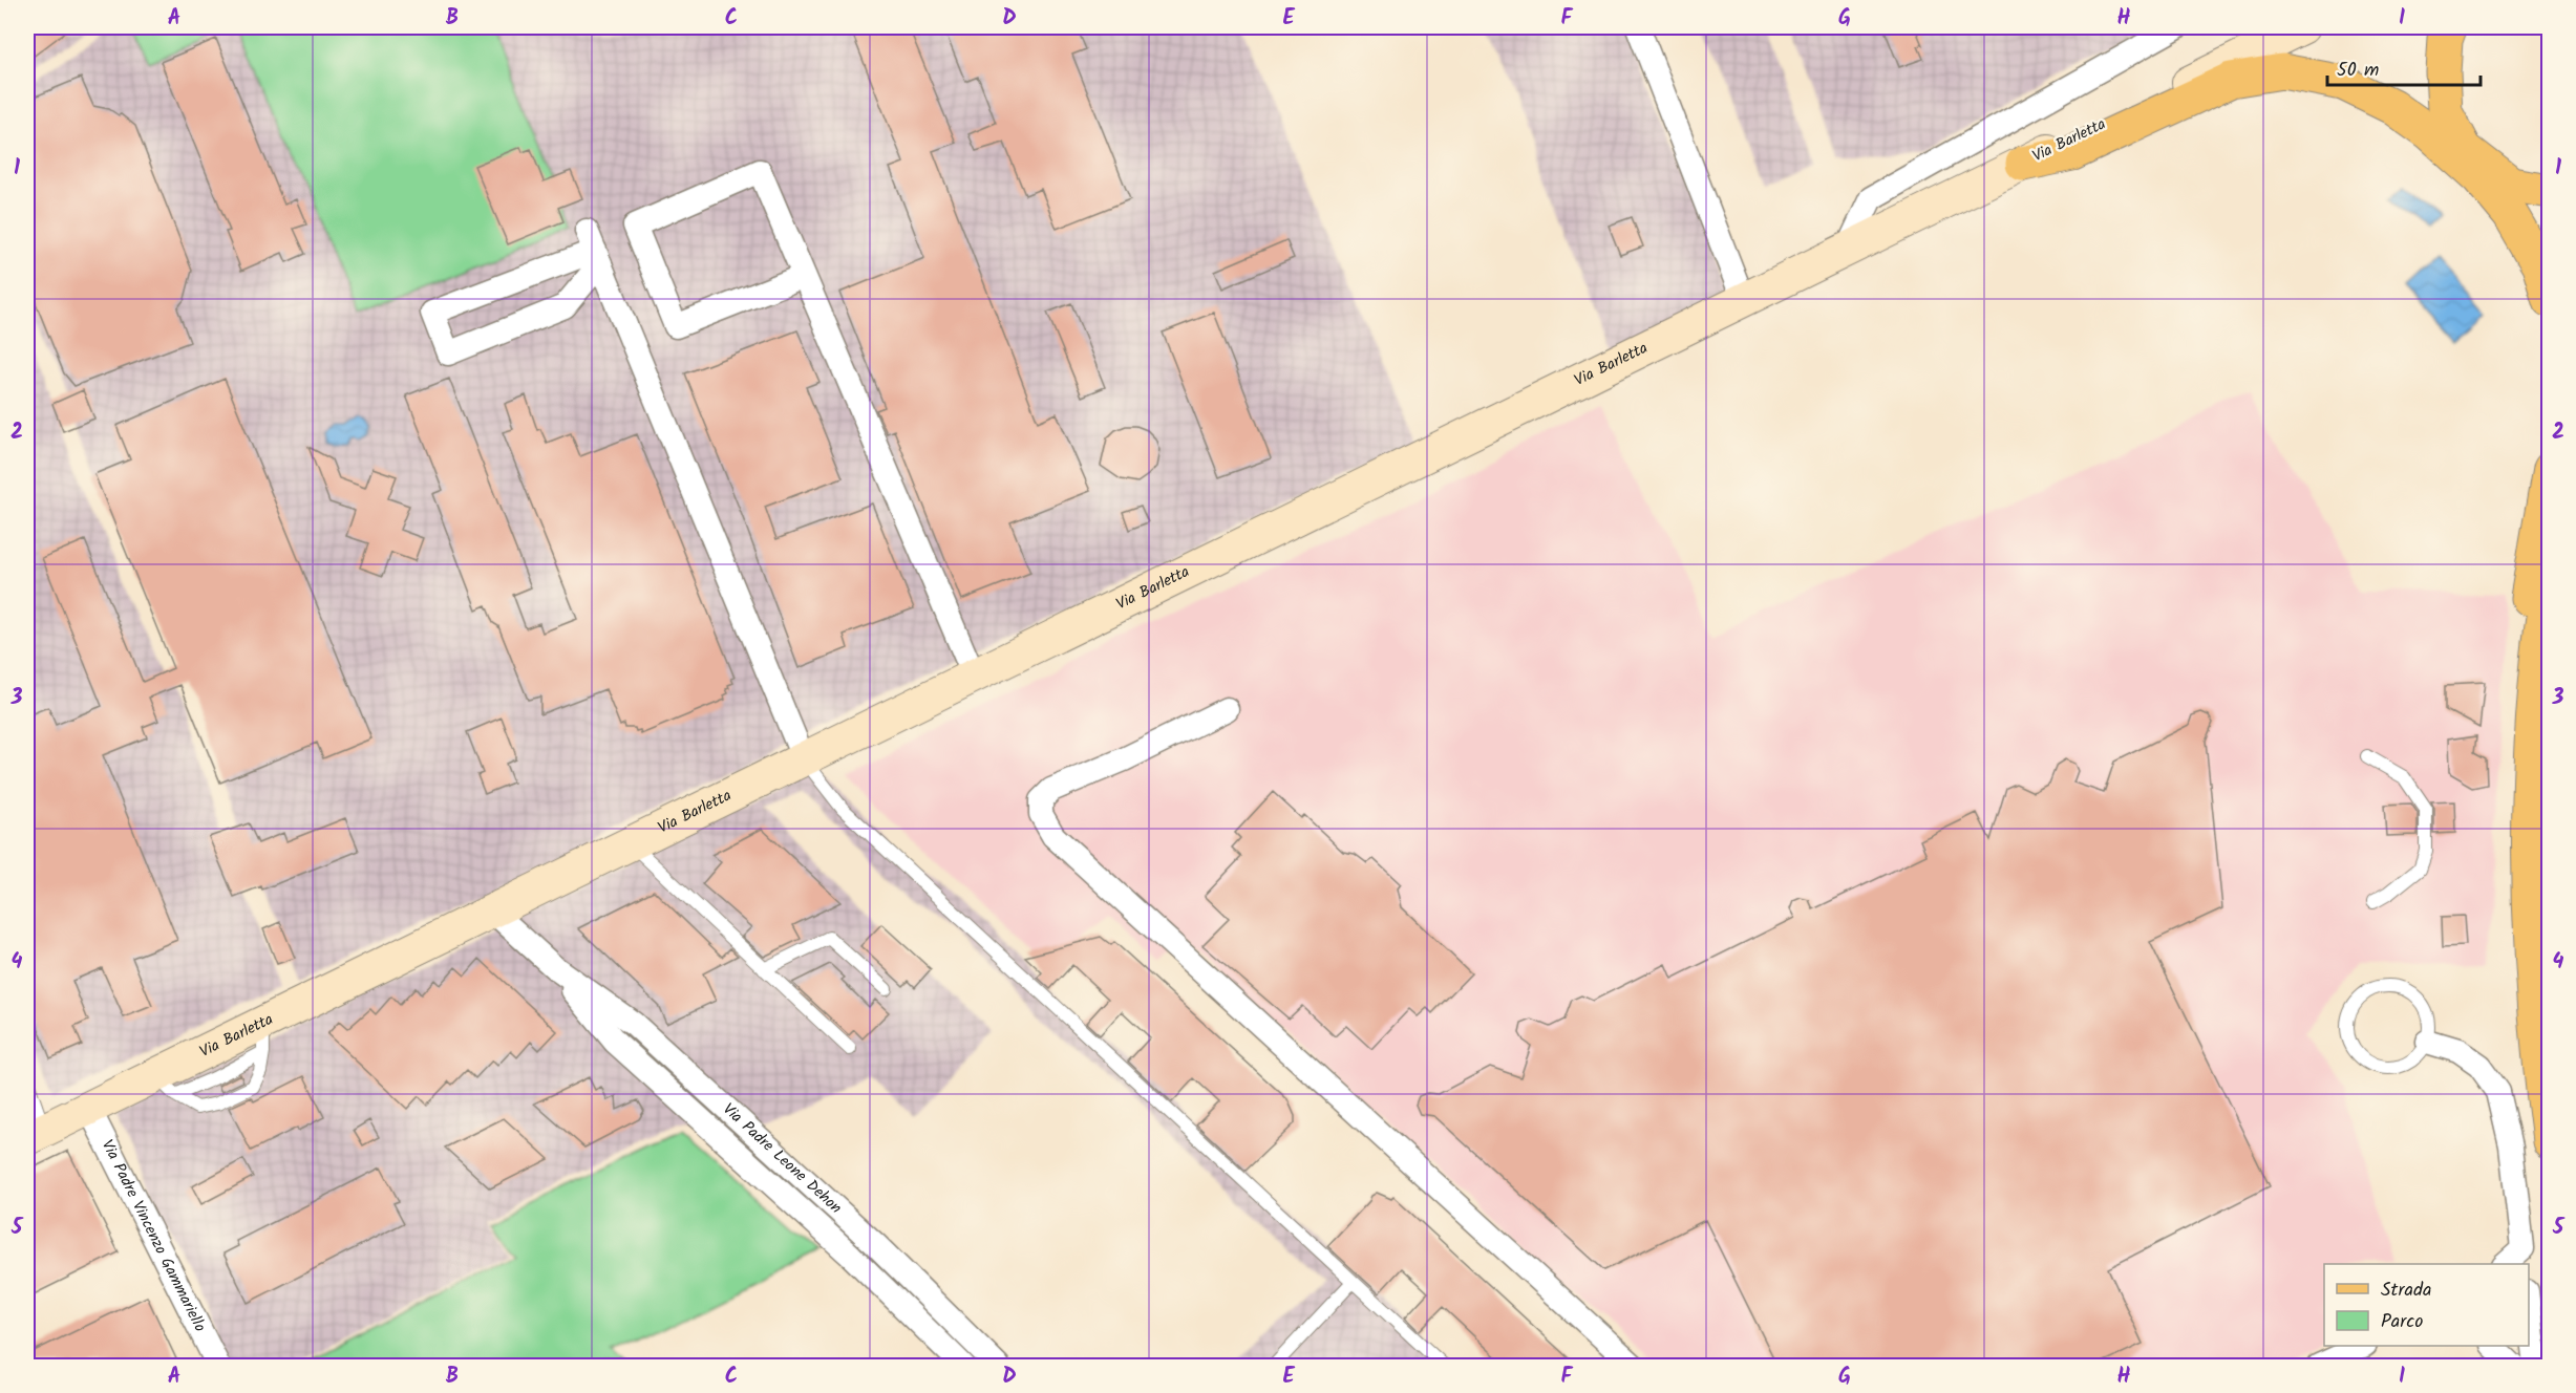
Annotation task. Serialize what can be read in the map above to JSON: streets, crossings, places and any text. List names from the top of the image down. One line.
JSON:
{"streets":{"main road":["Via Barletta"],"street":["Via Padre Leone Dehon","Via Padre Vincenzo Gammariello"]},"crossings":[["Via Barletta","Via Padre Leone Dehon"],["Via Barletta","Via Padre Vincenzo Gammariello"]],"legend":["Strada","Parco"],"scale_bar":"50 m","grid":{"columns":["A","B","C","D","E","F","G","H","I"],"rows":["1","2","3","4","5"]}}
